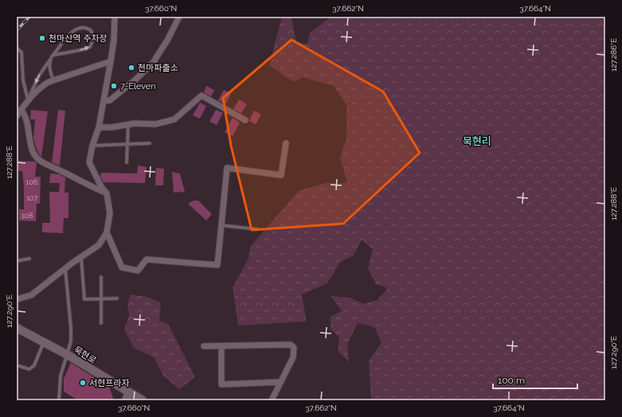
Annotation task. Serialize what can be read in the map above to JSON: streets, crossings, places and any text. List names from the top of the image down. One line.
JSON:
{"streets":{"street":["묵현로"]},"districts":["묵현리"],"places":["천마산역 주차장","천마파출소","7-Eleven","서현프라자"],"house_numbers":["106","107","108"],"scale_bar":"100 m","coordinates":["37.660°N","37.662°N","37.664°N","127.286°E","127.288°E","127.290°E"]}
